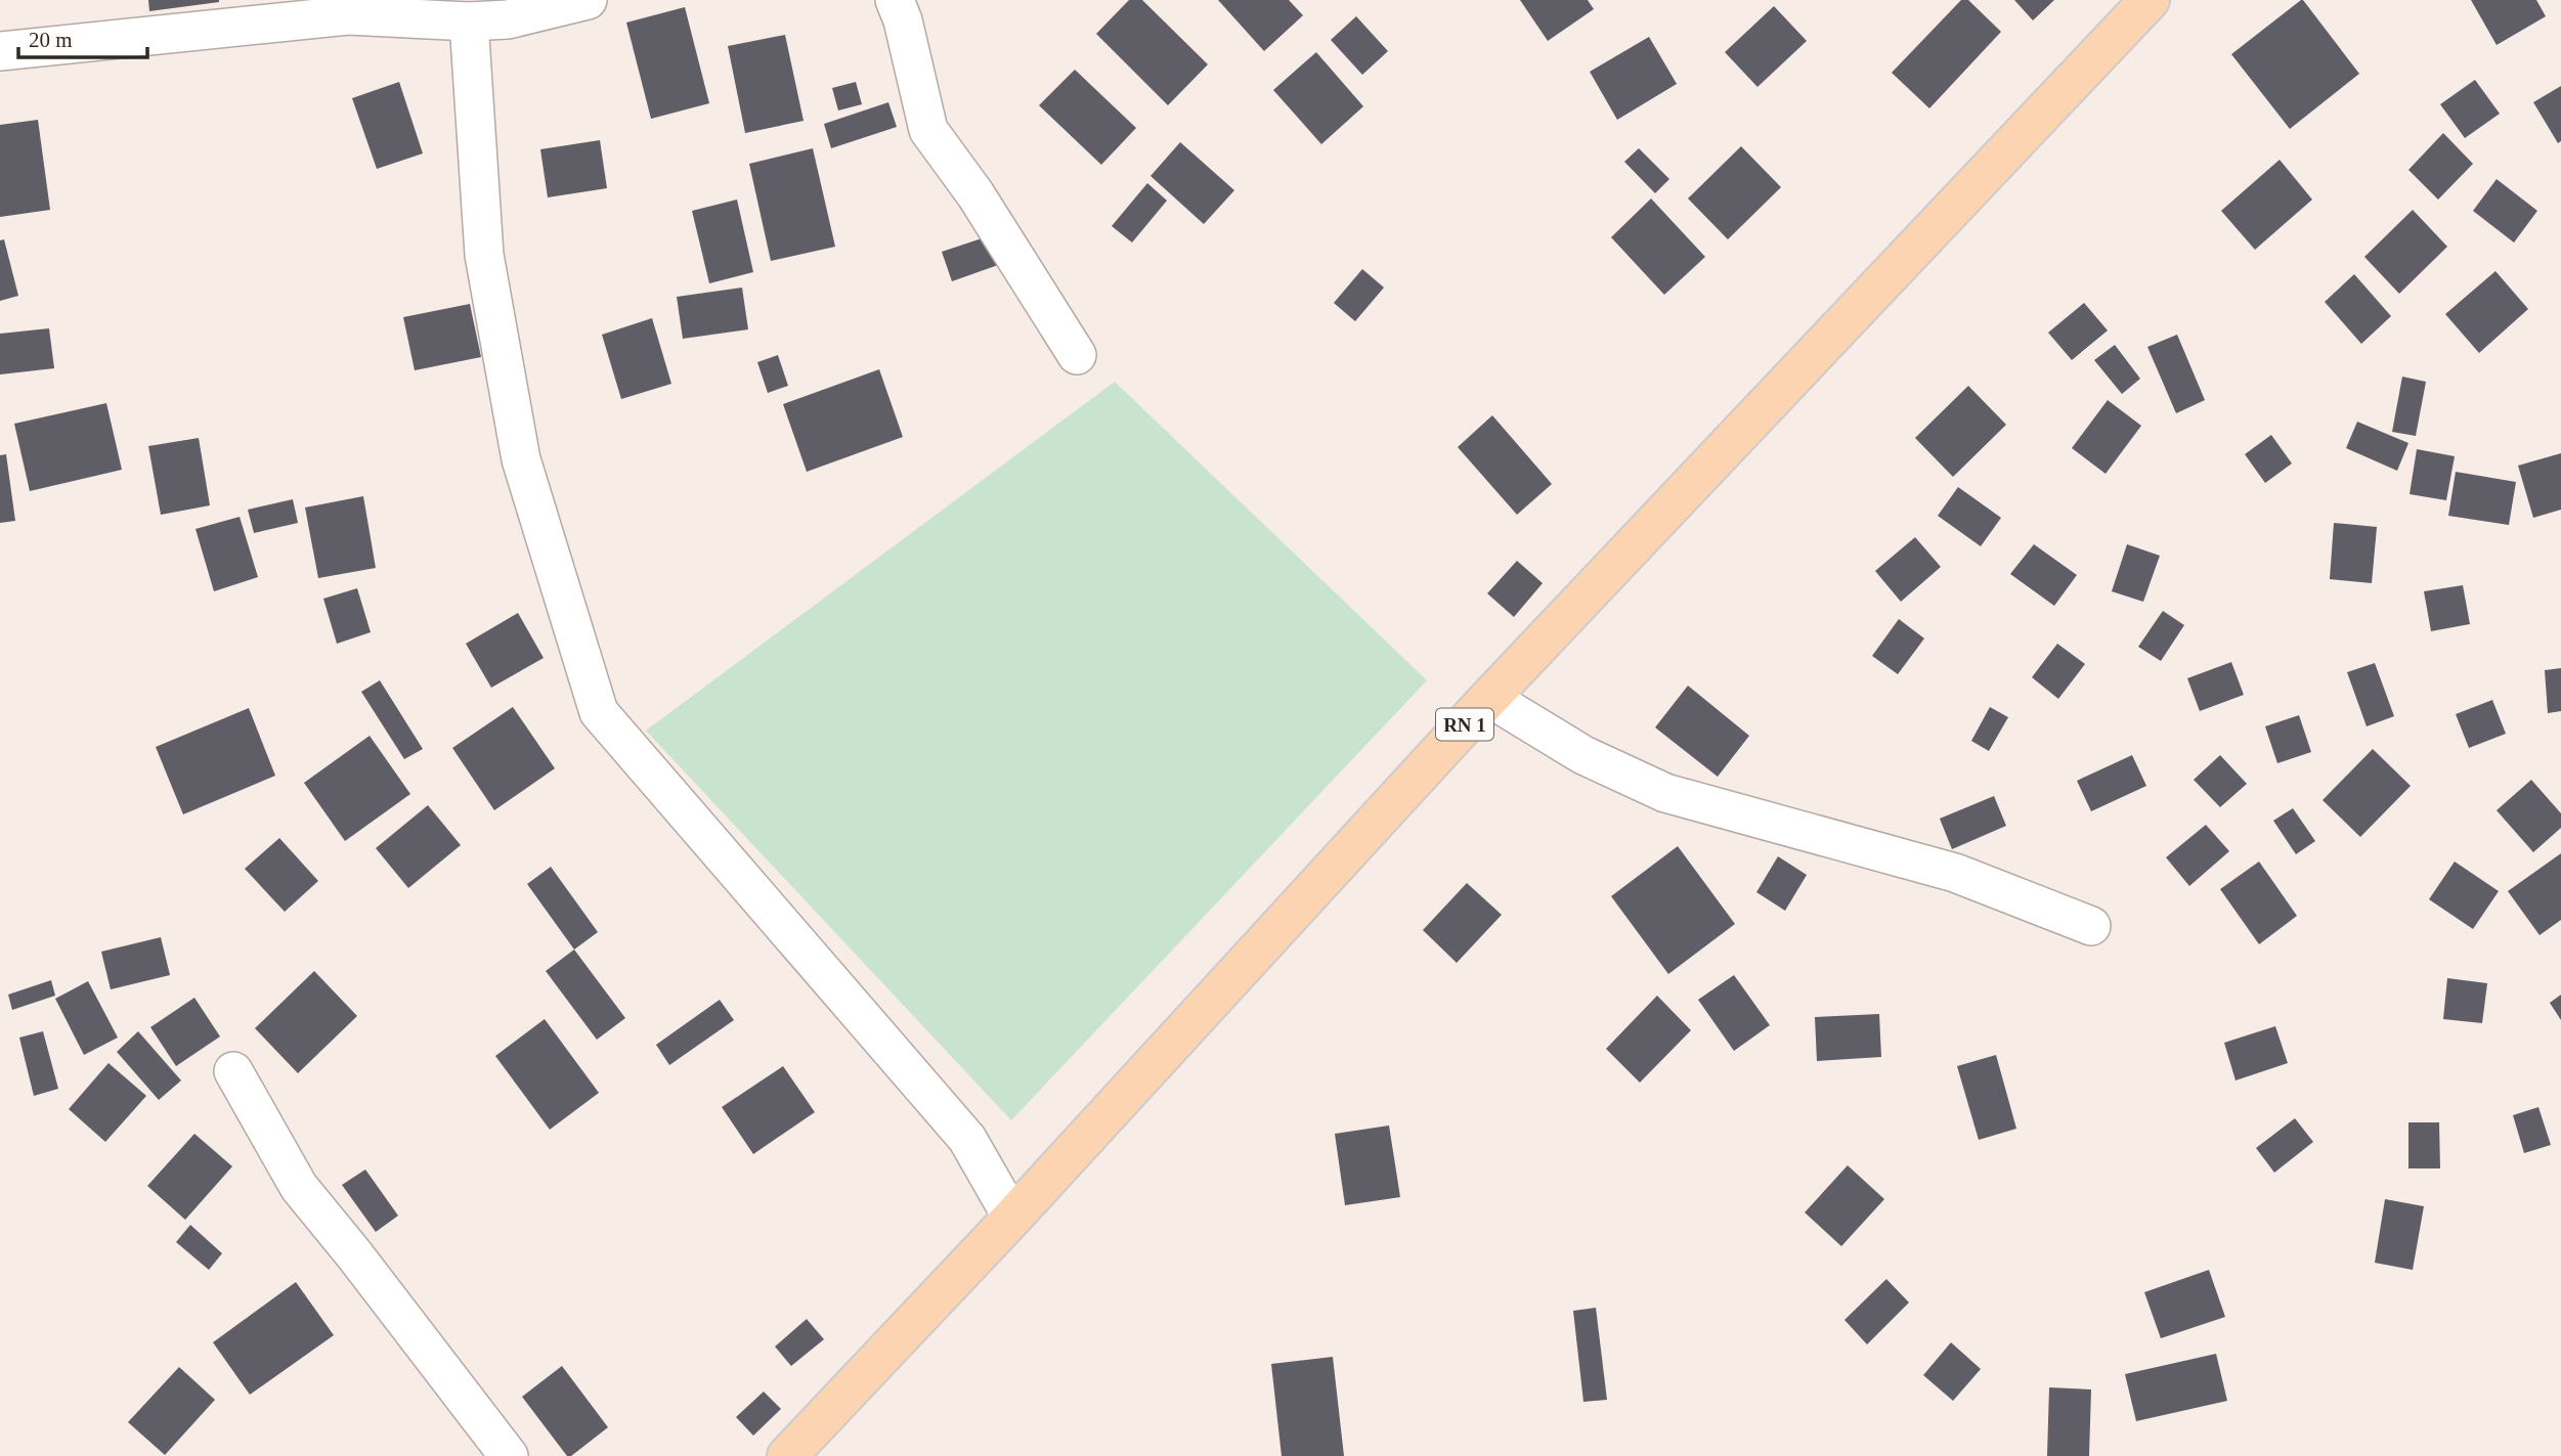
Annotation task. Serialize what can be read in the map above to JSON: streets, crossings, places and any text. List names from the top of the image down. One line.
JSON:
{"streets":{"main road":["RN 1"]},"scale_bar":"20 m"}
